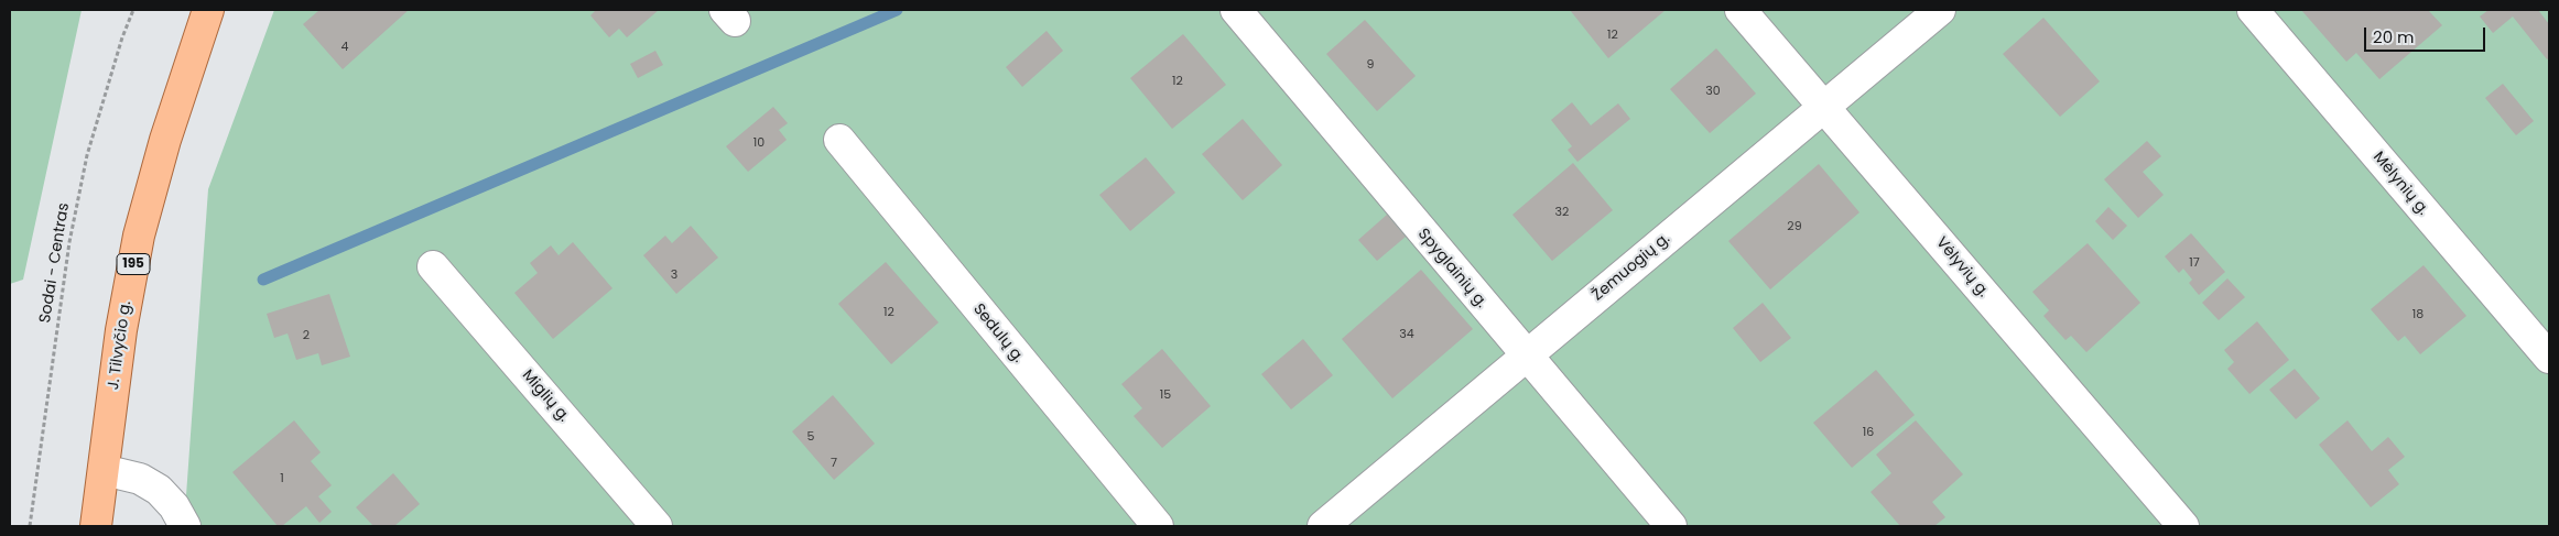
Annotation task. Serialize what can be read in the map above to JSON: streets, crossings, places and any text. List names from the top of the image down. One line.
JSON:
{"streets":{"main road":["195","J. Tilvyčio g."],"street":["Mėlynių g.","Žemuogių g.","Vėlyvių g.","Spyglainių g.","Sedulų g.","Miglių g."],"path":["Sodai - Centras"]},"crossings":[["Žemuogių g.","Vėlyvių g."],["Žemuogių g.","Spyglainių g."]],"house_numbers":["12","4","9","12","30","10","32","29","17","3","12","18","34","2","15","16","5","7","1"],"scale_bar":"20 m"}
